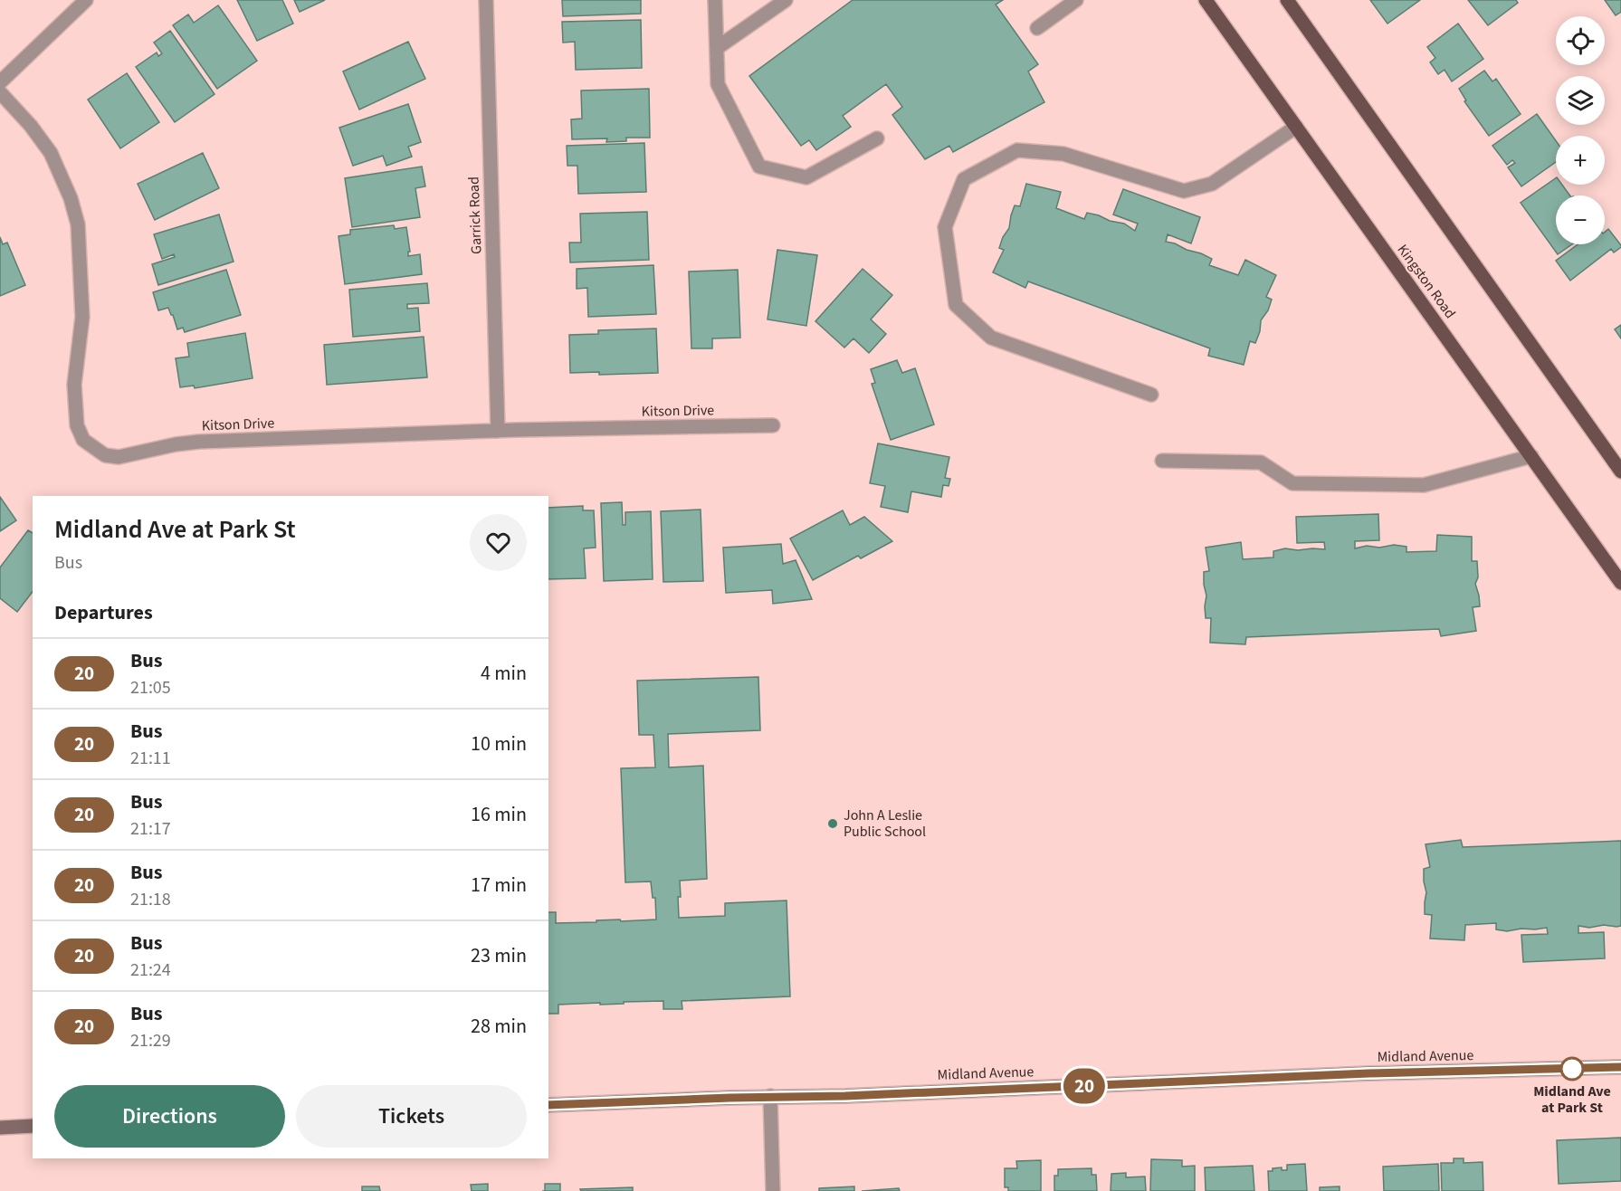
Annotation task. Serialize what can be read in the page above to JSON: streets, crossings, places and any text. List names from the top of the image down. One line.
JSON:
{"streets":{"main road":["Kingston Road","Midland Avenue"],"street":["Garrick Road","Kitson Drive"]},"crossings":[["Garrick Road","Kitson Drive"]],"places":["John A Leslie Public School","Midland Ave at Park St"],"lines":["bus line 20"],"page":{"on_map":"20","map_buttons":["+","−"],"heading":[["Midland Ave at Park St","Bus"],"Departures"],"list":[{"mark":"20","name":"Bus","note":"21:05","value":"4 min"},{"mark":"20","name":"Bus","note":"21:11","value":"10 min"},{"mark":"20","name":"Bus","note":"21:17","value":"16 min"},{"mark":"20","name":"Bus","note":"21:18","value":"17 min"},{"mark":"20","name":"Bus","note":"21:24","value":"23 min"},{"mark":"20","name":"Bus","note":"21:29","value":"28 min"}],"buttons":["Directions","Tickets"]}}
